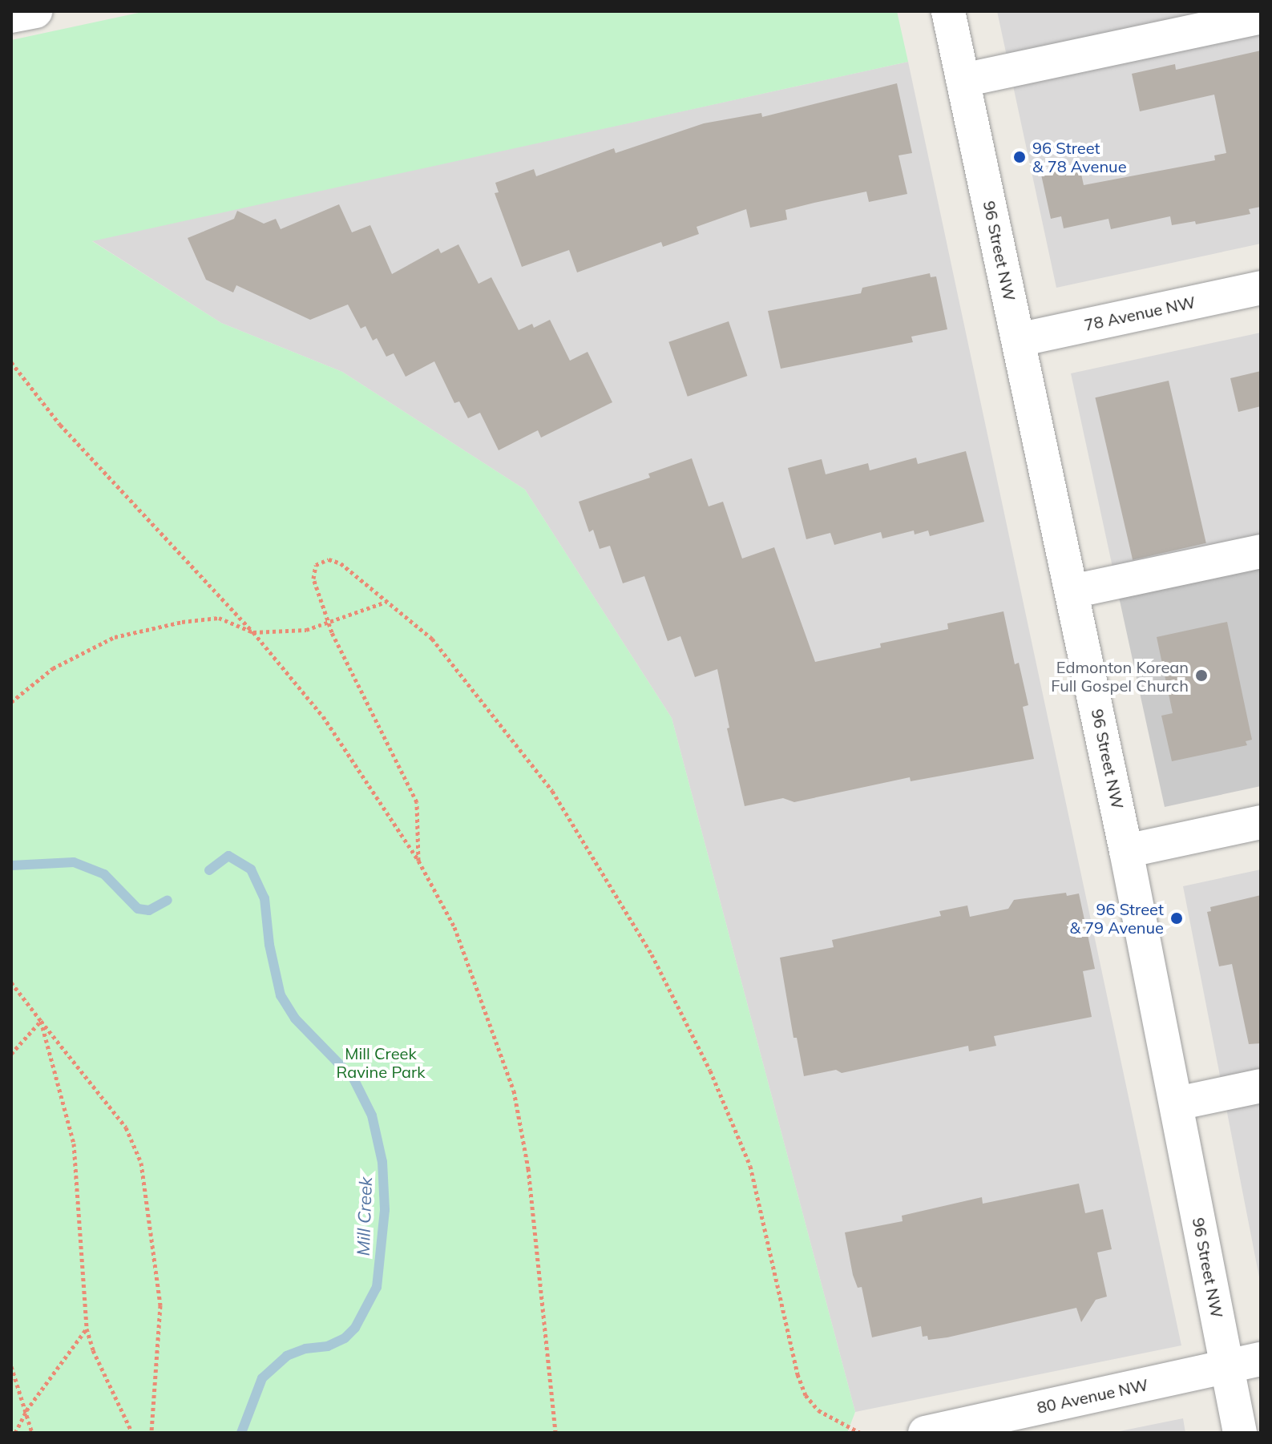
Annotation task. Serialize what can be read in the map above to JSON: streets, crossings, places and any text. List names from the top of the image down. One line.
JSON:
{"streets":{"street":["96 Street NW","78 Avenue NW","80 Avenue NW"]},"crossings":[["96 Street NW","78 Avenue NW"],["96 Street NW","80 Avenue NW"]],"water":["Mill Creek"],"parks":["Mill Creek Ravine Park"],"places":["96 Street & 78 Avenue","Edmonton Korean Full Gospel Church","96 Street & 79 Avenue"]}
